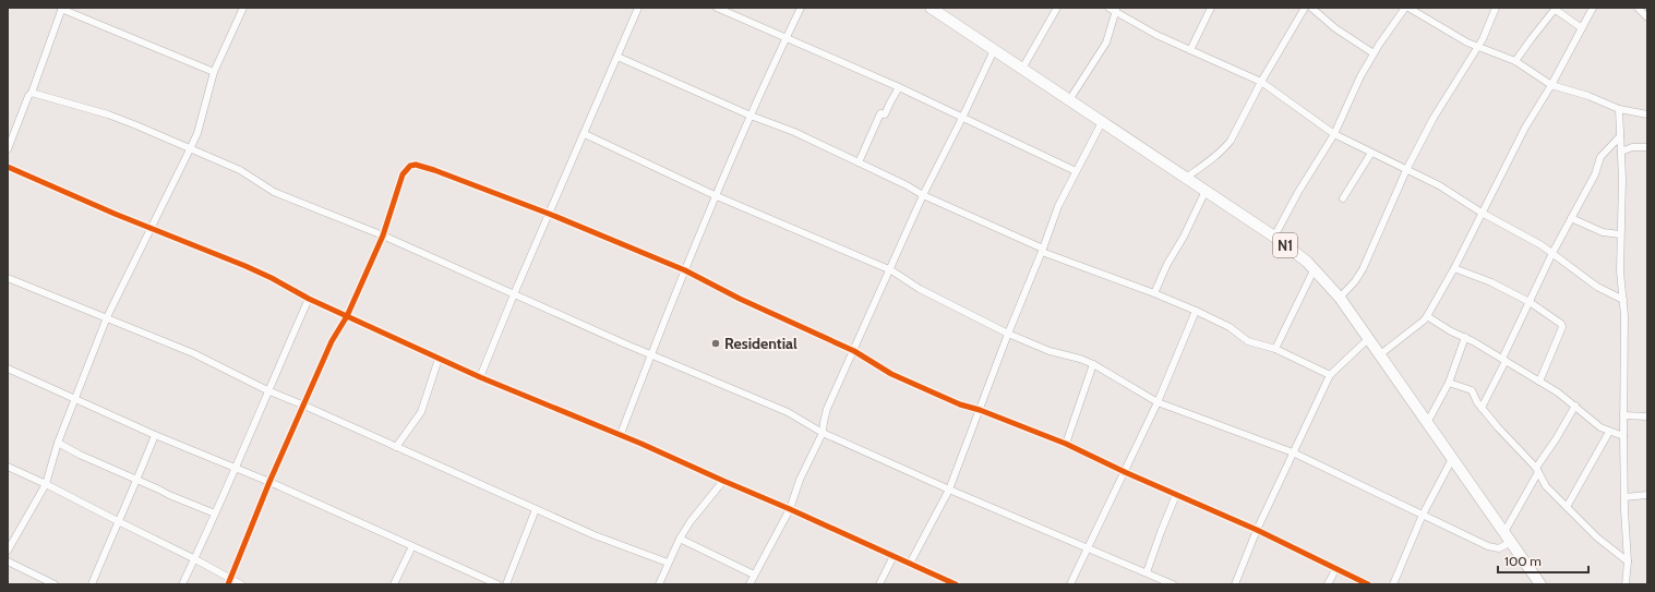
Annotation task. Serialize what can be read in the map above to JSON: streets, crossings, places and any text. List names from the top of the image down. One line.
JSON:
{"streets":{"highway":["N1"]},"places":["Residential"],"scale_bar":"100 m"}
